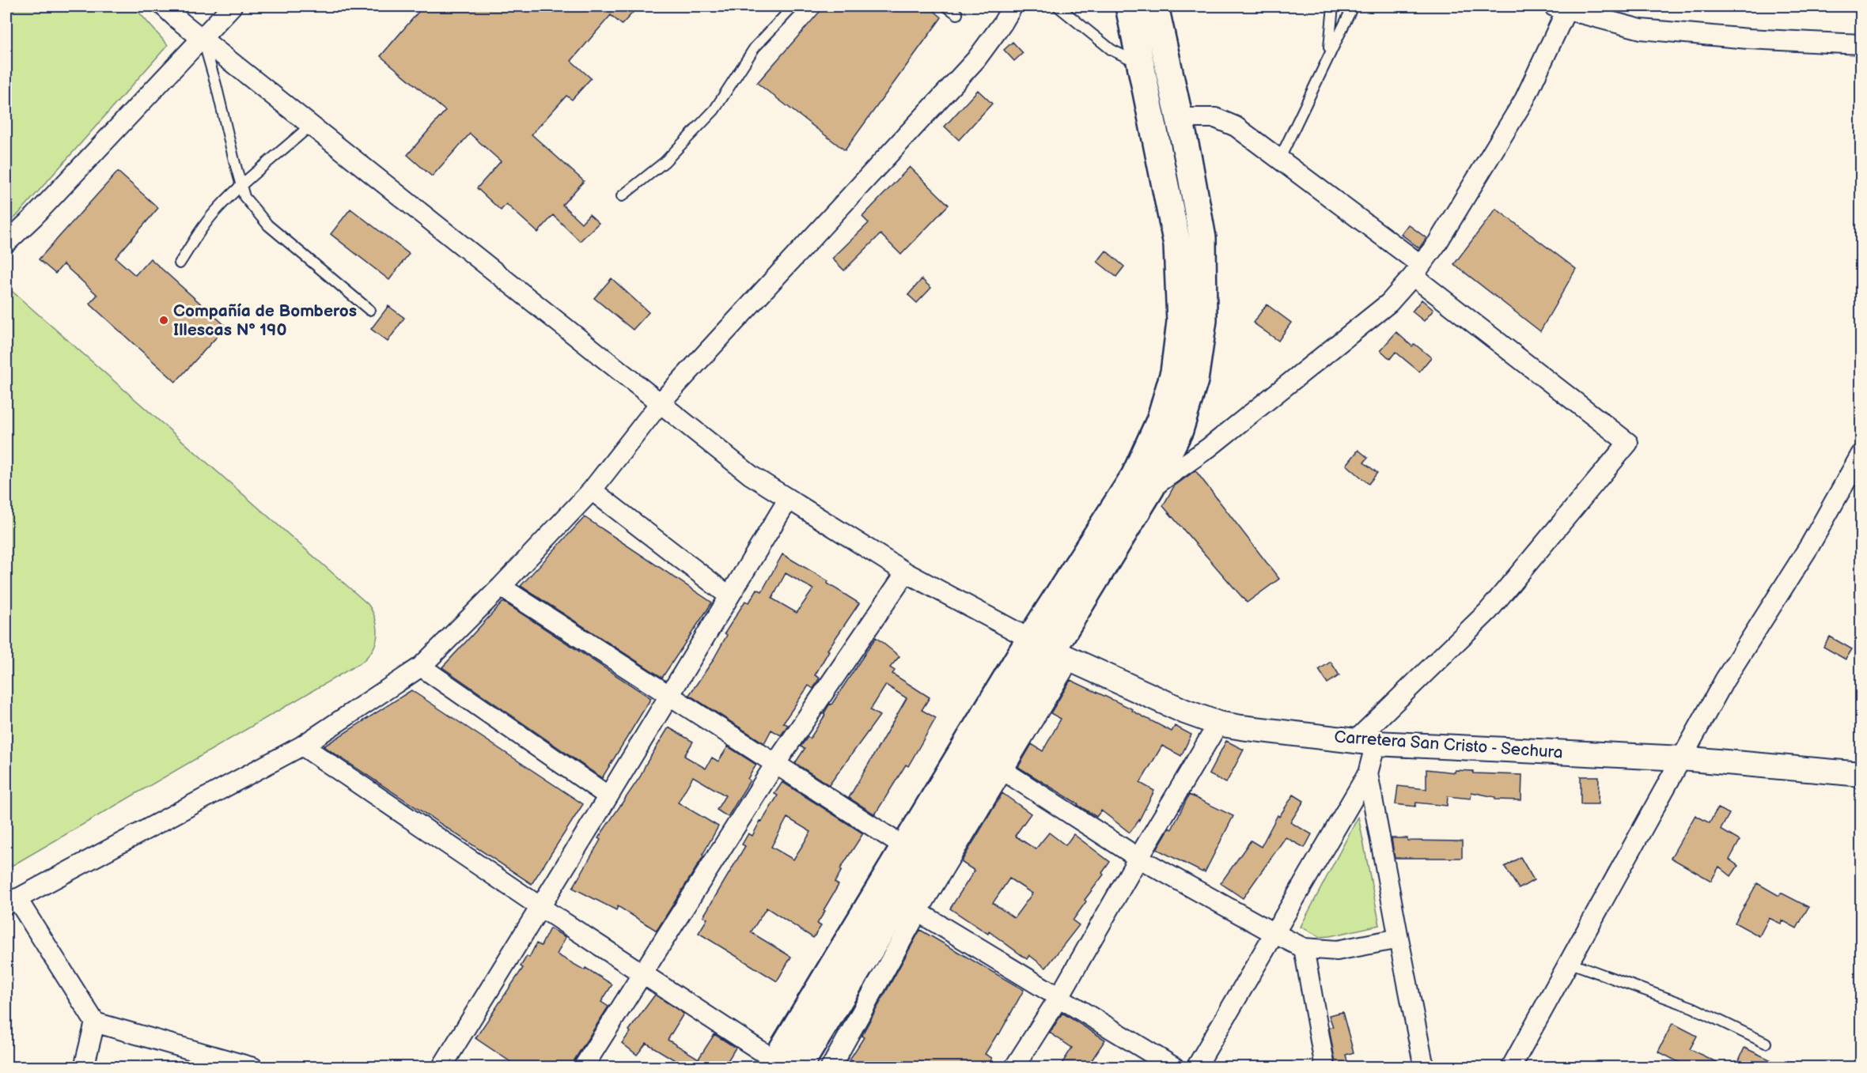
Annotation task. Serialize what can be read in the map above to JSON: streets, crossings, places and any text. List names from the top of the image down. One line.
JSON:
{"streets":{"street":["Carretera San Cristo - Sechura"]},"places":["Compañía de Bomberos Illescas Nº 190"]}
